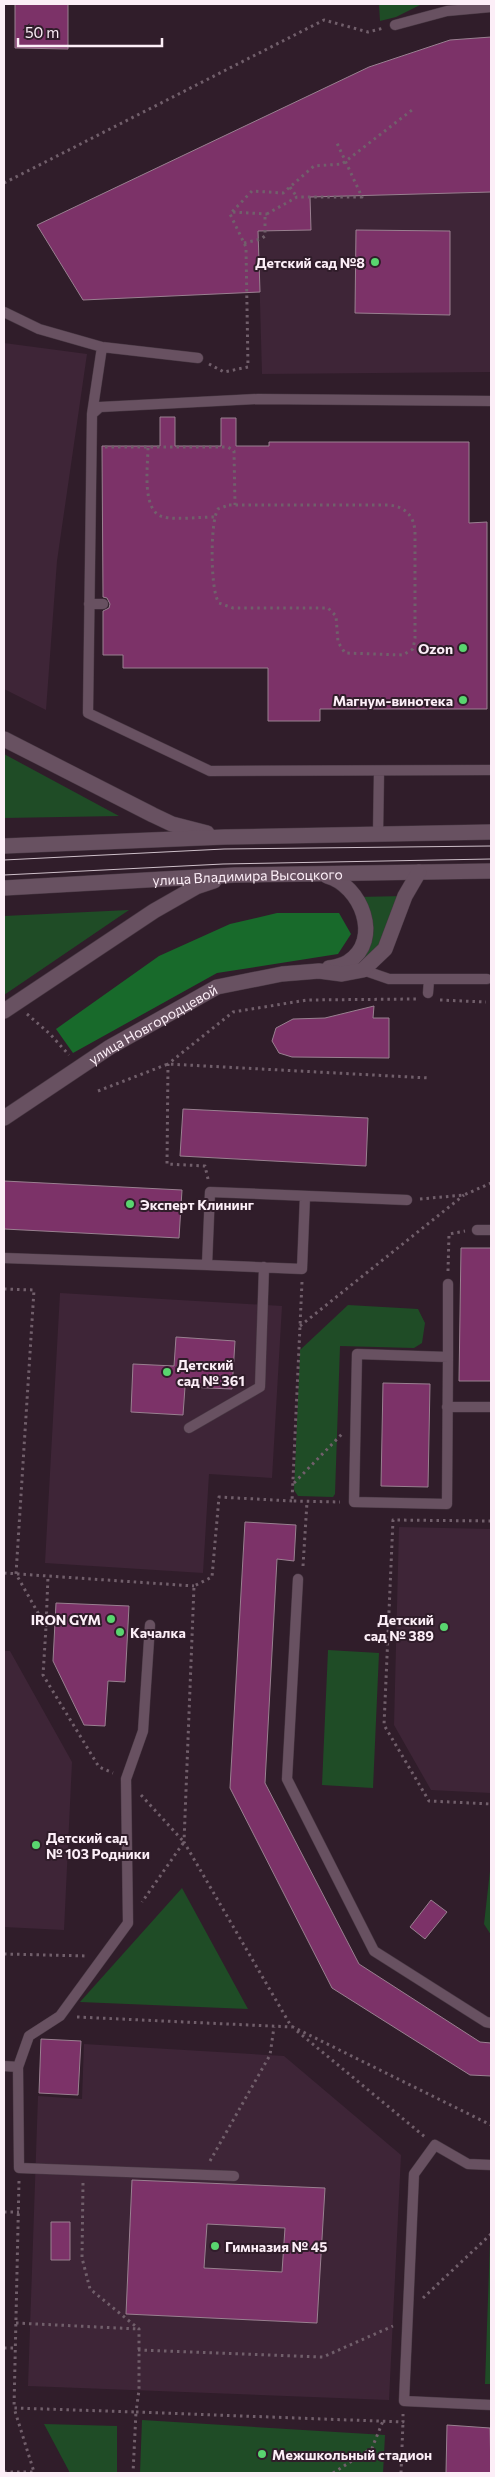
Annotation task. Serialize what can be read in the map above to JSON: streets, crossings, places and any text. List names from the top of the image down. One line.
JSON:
{"streets":{"main road":["улица Владимира Высоцкого","улица Новгородцевой"]},"crossings":[["улица Владимира Высоцкого","улица Новгородцевой"]],"places":["Детский сад №8","Ozon","Магнум-винотека","Эксперт Клининг","Детский сад № 361","IRON GYM","Детский сад № 389","Качалка","Детский сад № 103 Родники","Гимназия № 45","Межшкольный стадион"],"scale_bar":"50 m"}
